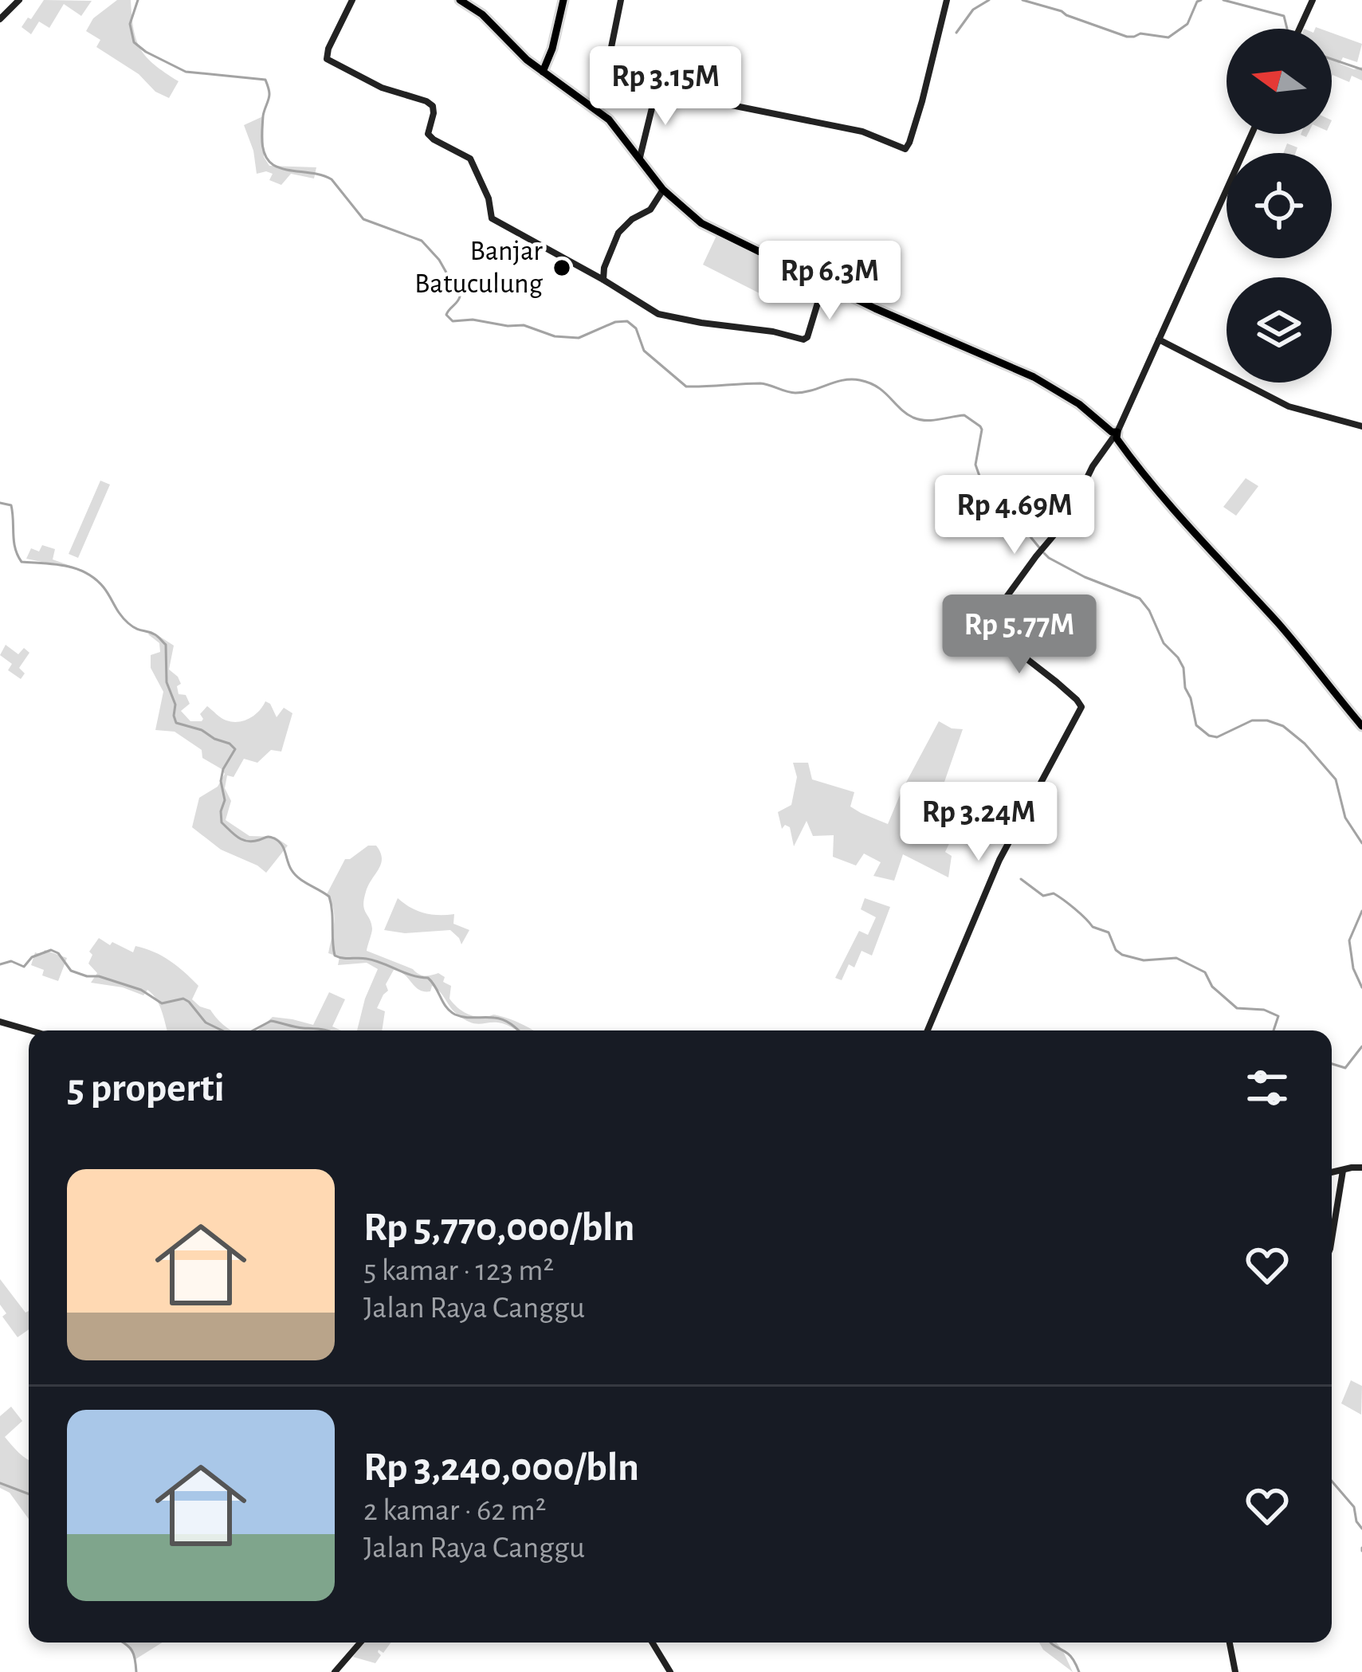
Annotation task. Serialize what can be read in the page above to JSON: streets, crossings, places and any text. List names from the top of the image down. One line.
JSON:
{"places":["Banjar Batuculung"],"north":"left","page":{"price":["Rp 3.15M","Rp 6.3M","Rp 4.69M","Rp 5.77M","Rp 3.24M"],"heading":"5 properti","list":[{"name":"Rp 5,770,000/bln","note":"5 kamar · 123 m² · Jalan Raya Canggu"},{"name":"Rp 3,240,000/bln","note":"2 kamar · 62 m² · Jalan Raya Canggu"}]}}
